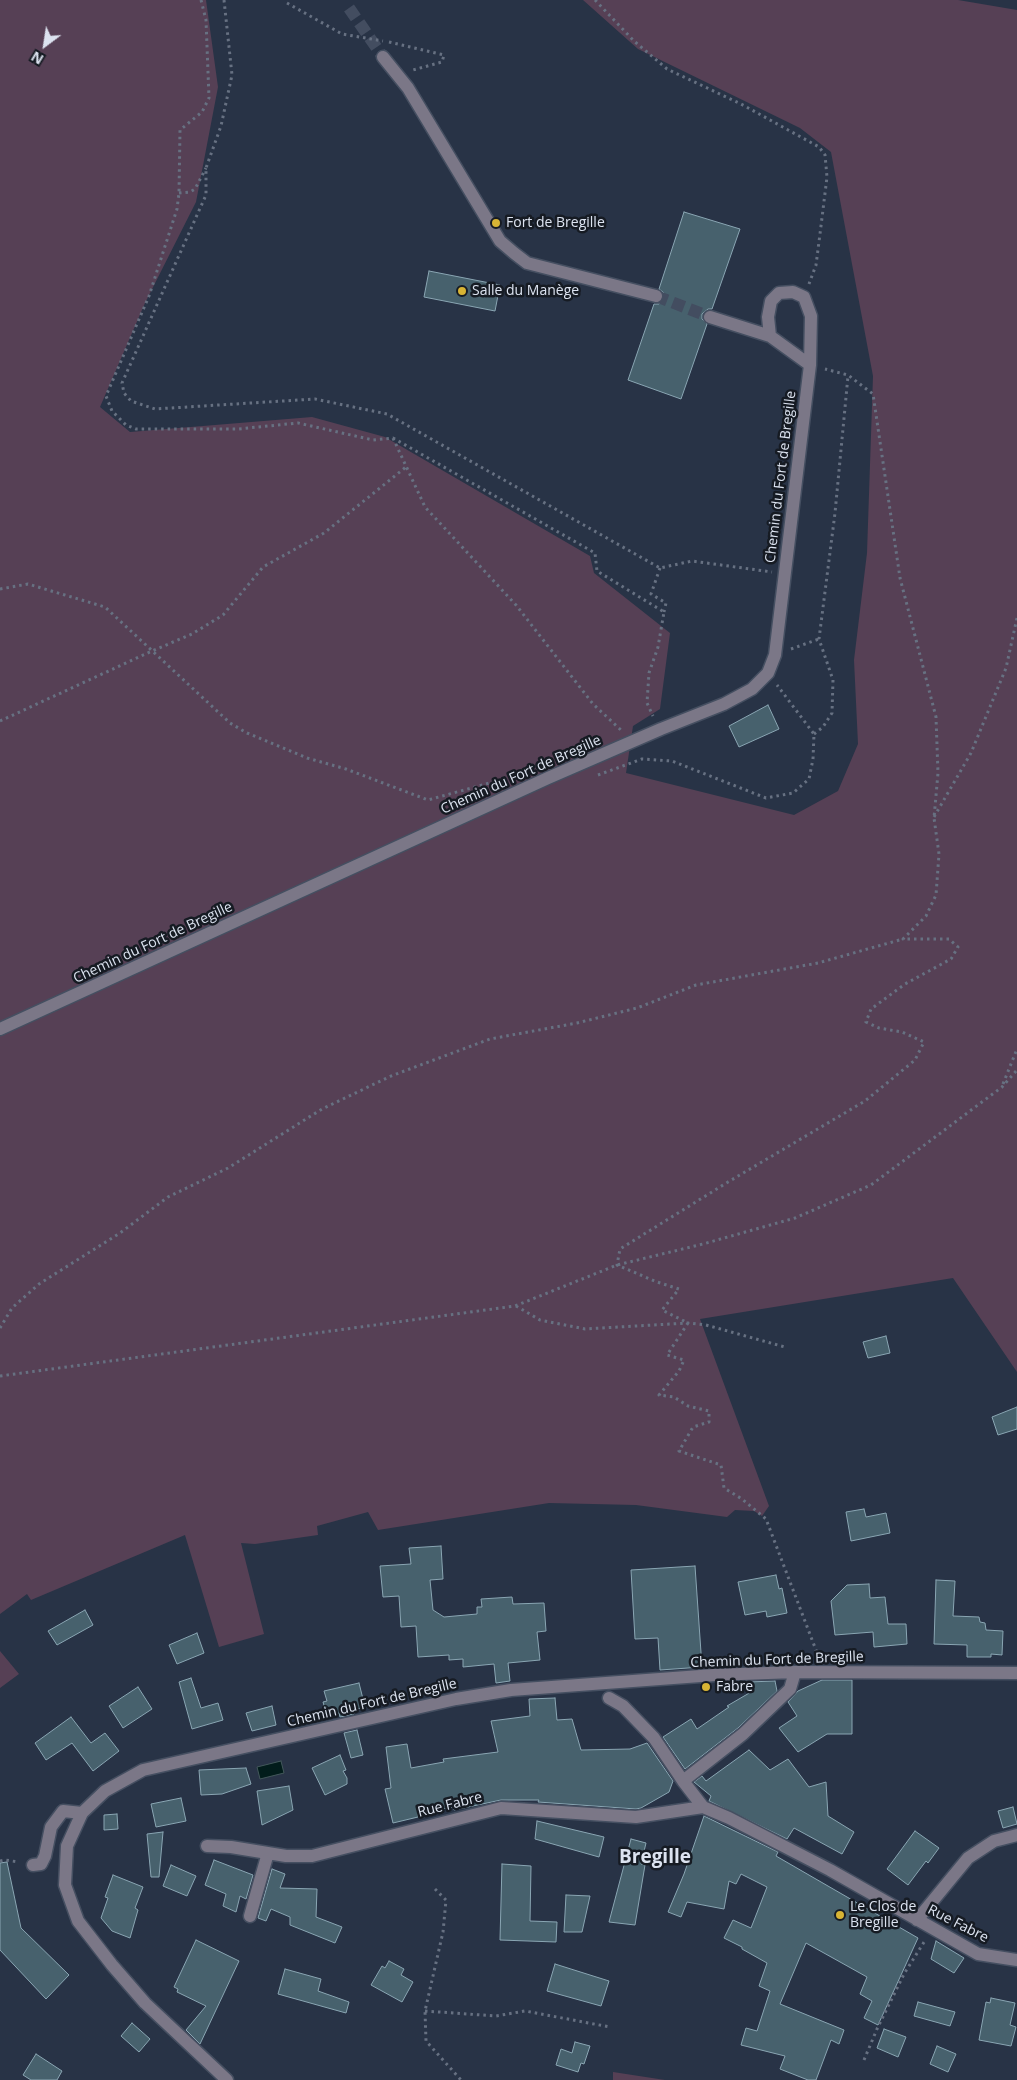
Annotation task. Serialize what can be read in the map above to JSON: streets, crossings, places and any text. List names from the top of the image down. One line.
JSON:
{"streets":{"street":["Chemin du Fort de Bregille","Rue Fabre"]},"districts":["Bregille"],"places":["Fort de Bregille","Salle du Manège","Fabre","Le Clos de Bregille"],"north":"bottom left"}
